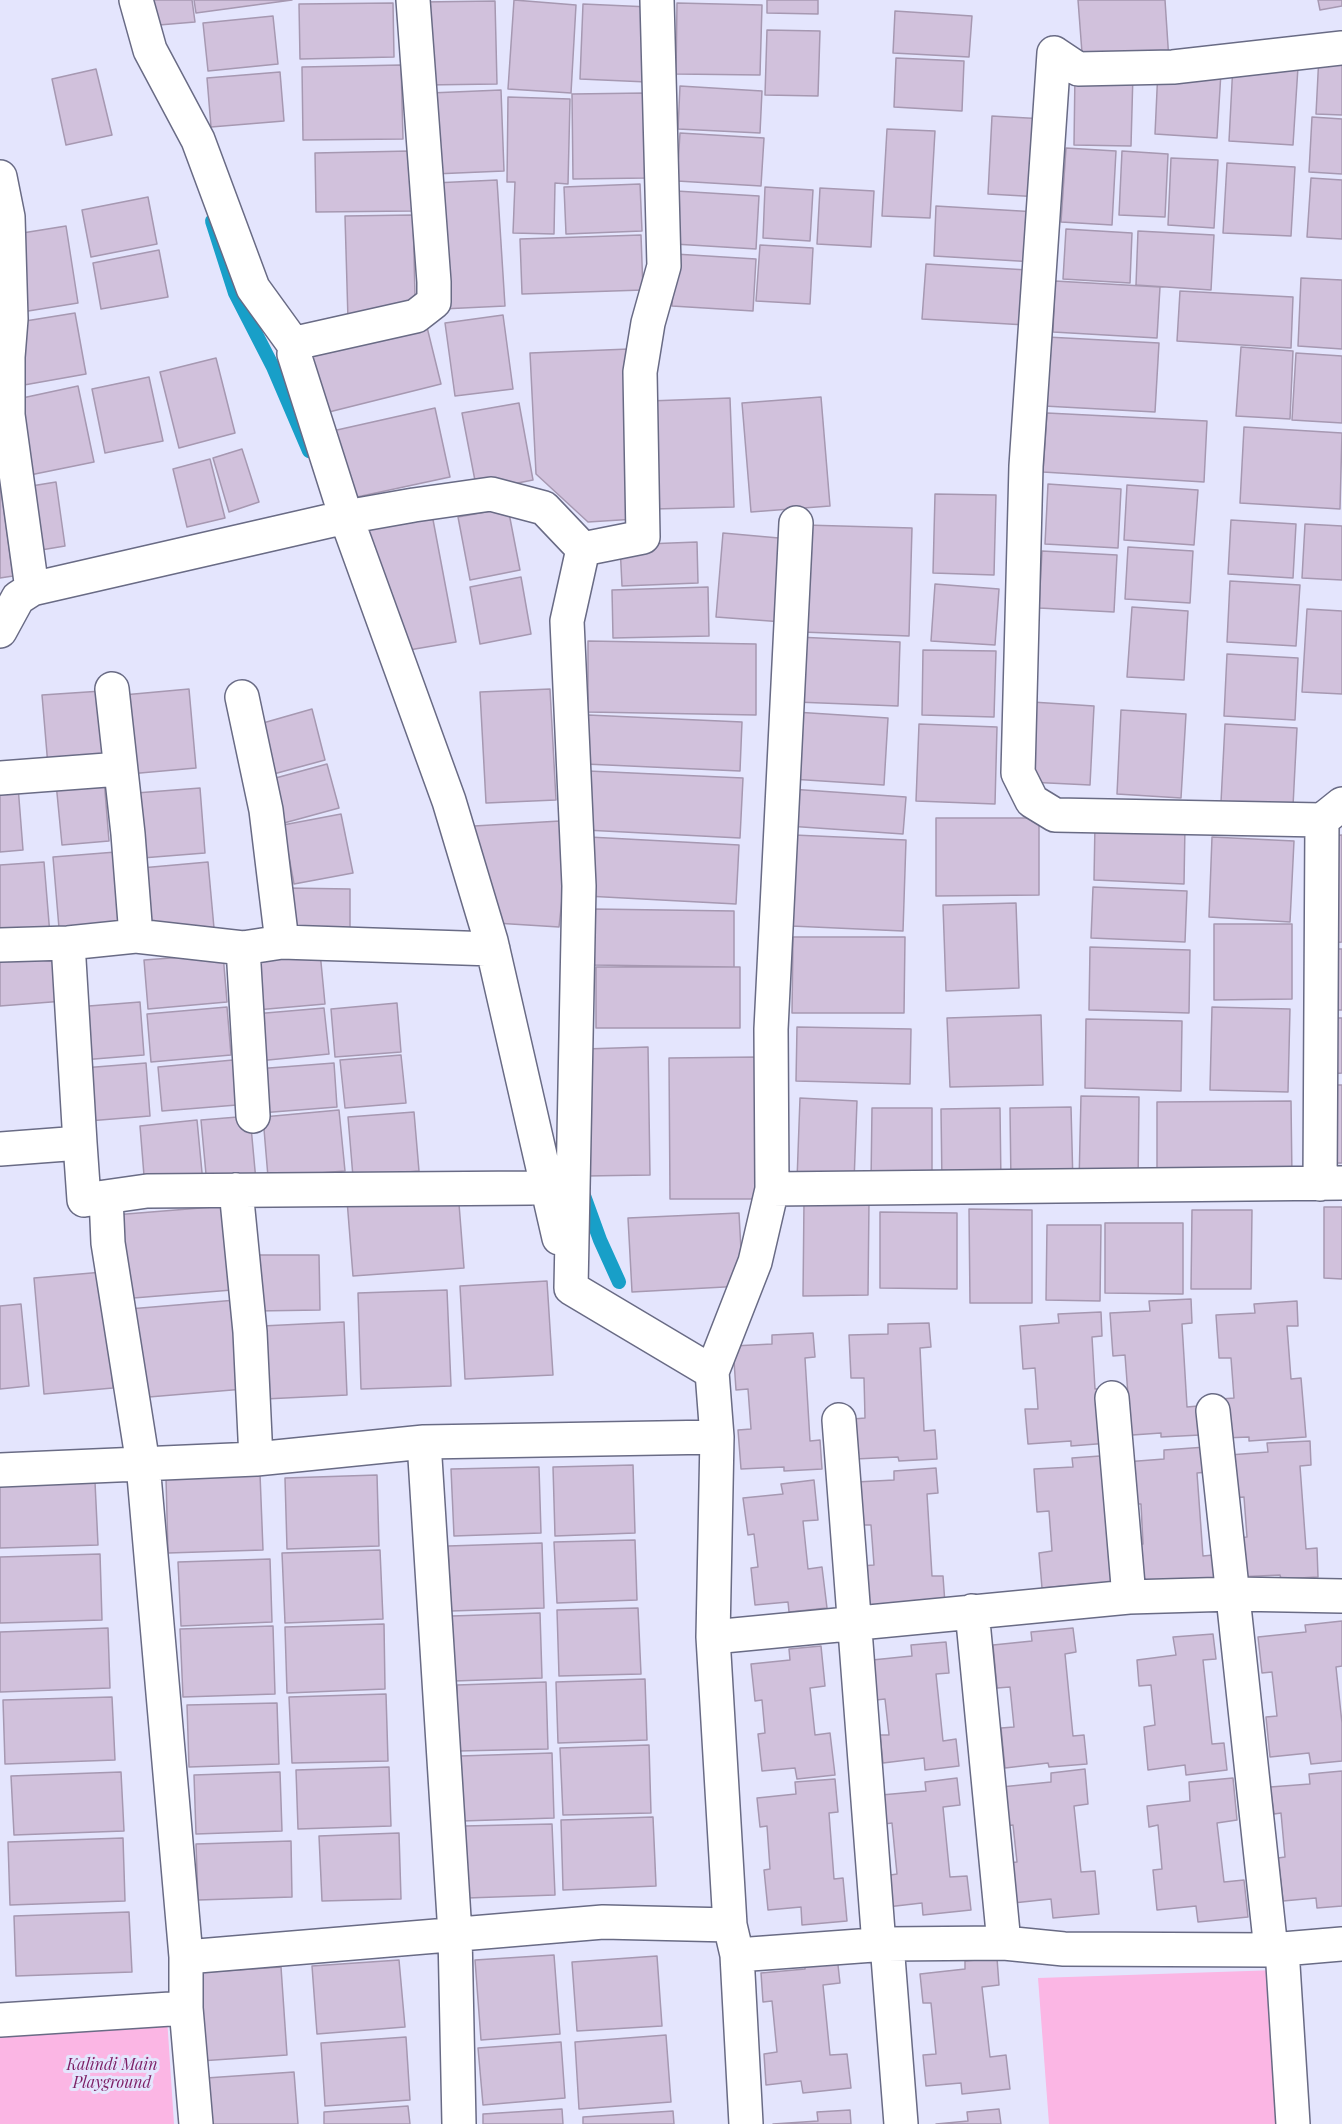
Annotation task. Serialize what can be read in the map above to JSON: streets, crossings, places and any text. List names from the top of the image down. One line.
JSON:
{"parks":["Kalindi Main Playground"]}
